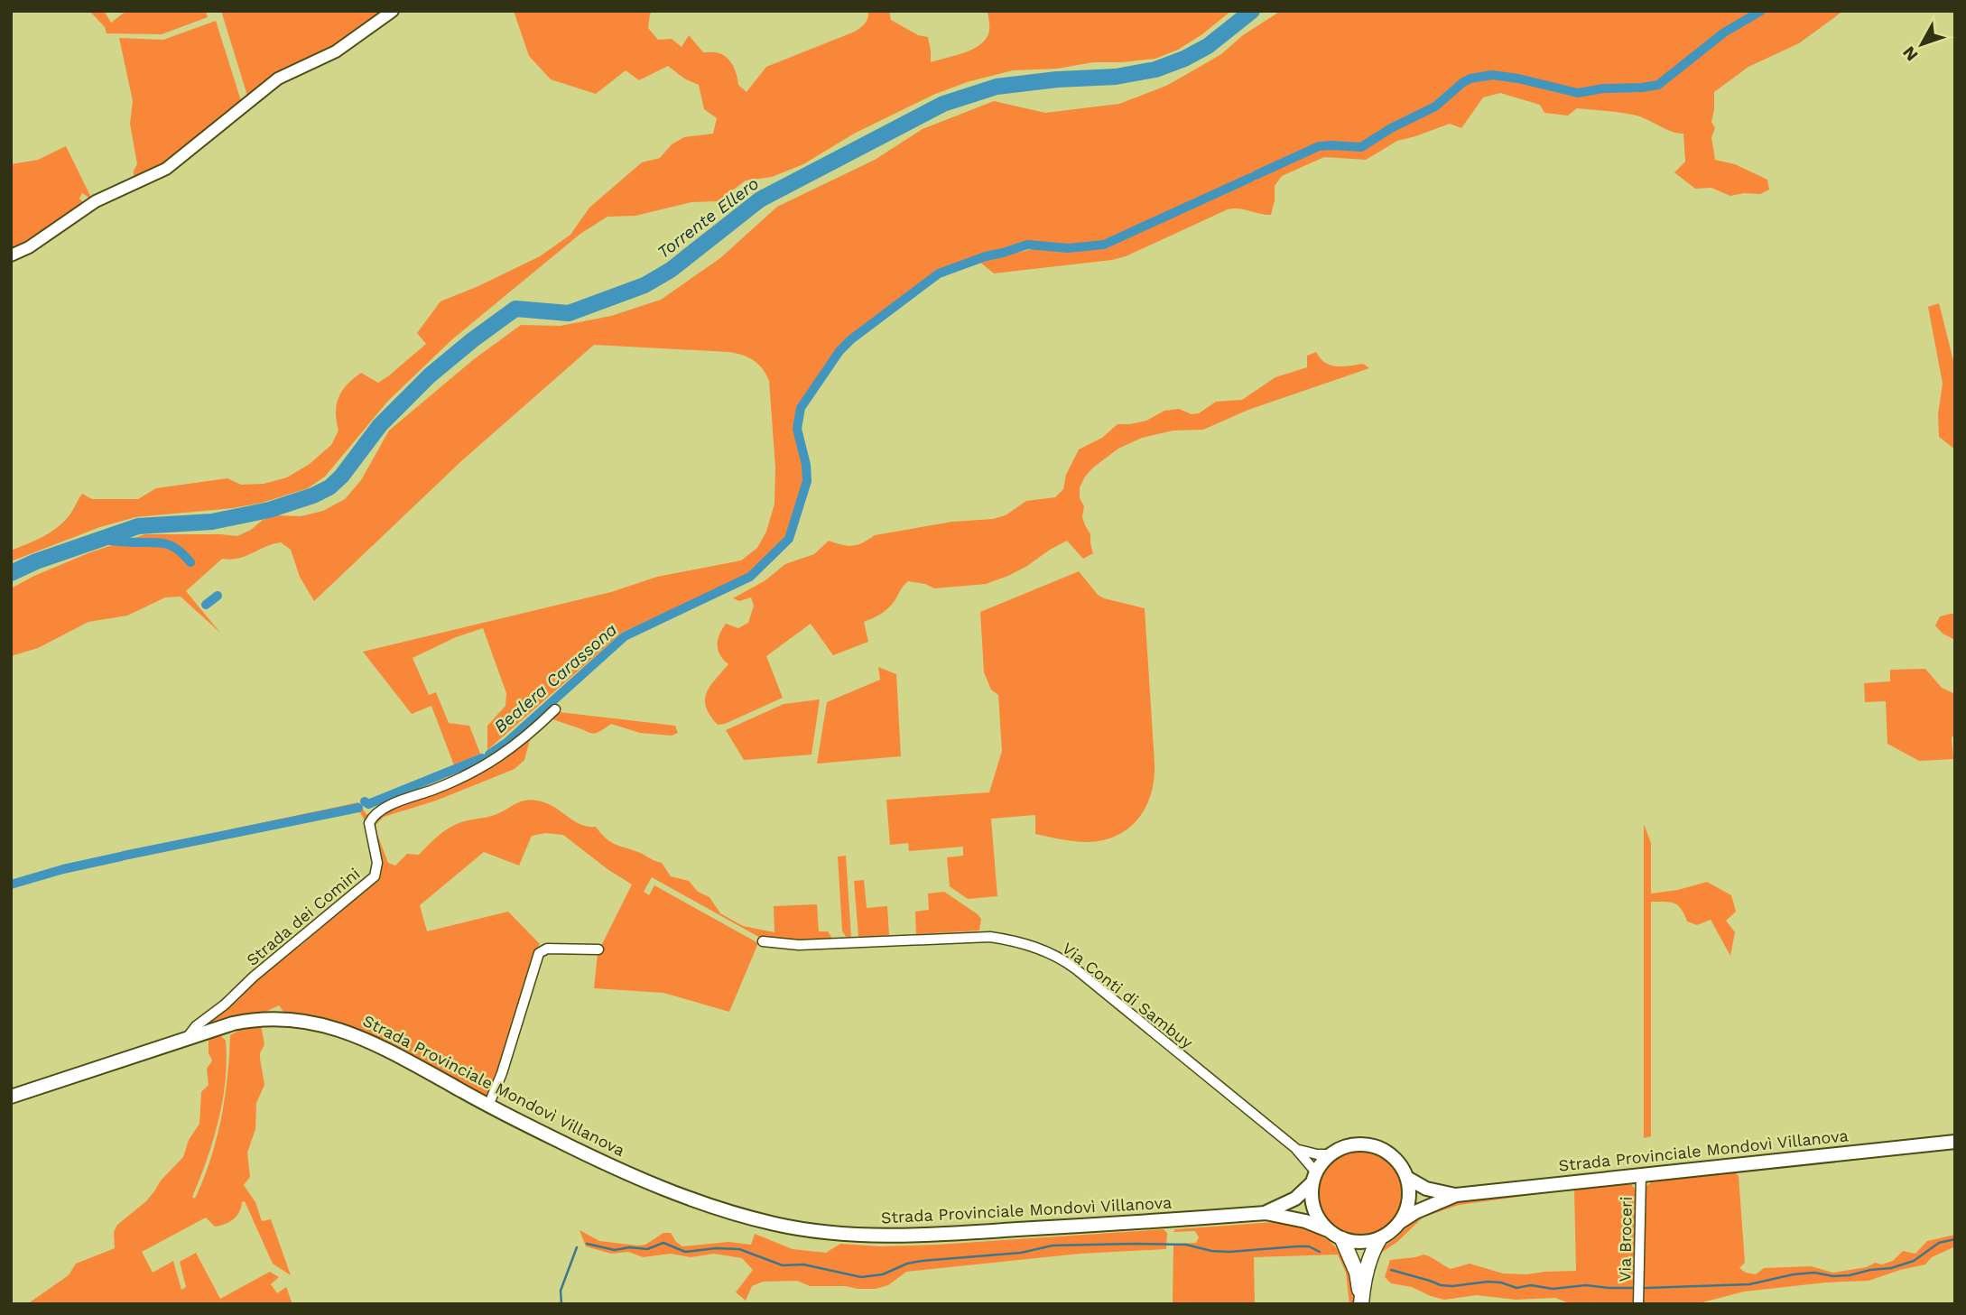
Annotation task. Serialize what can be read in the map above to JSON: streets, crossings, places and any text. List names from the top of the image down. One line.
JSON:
{"streets":{"main road":["Strada Provinciale Mondovì Villanova"],"street":["Strada dei Comini","Via Conti di Sambuy","Via Broceri"]},"crossings":[["Strada dei Comini","Strada Provinciale Mondovì Villanova"],["Via Conti di Sambuy","Strada Provinciale Mondovì Villanova"],["Strada Provinciale Mondovì Villanova","Via Broceri"]],"water":["Torrente Ellero","Bealera Carassona"],"north":"bottom left"}
